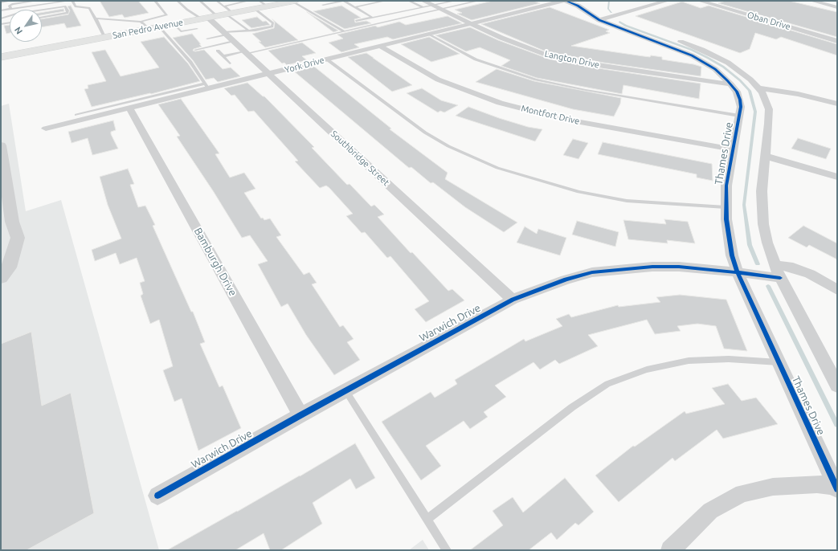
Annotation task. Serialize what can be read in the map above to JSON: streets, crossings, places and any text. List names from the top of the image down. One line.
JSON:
{"streets":{"main road":["San Pedro Avenue"],"street":["Oban Drive","Langton Drive","York Drive","Montfort Drive","Thames Drive","Southbridge Street","Bamburgh Drive","Warwich Drive"]},"crossings":[["San Pedro Avenue","Southbridge Street"],["Langton Drive","York Drive"],["Langton Drive","Thames Drive"],["York Drive","Montfort Drive"],["York Drive","Southbridge Street"],["York Drive","Bamburgh Drive"],["Montfort Drive","Thames Drive"],["Thames Drive","Warwich Drive"],["Southbridge Street","Warwich Drive"],["Bamburgh Drive","Warwich Drive"]],"north":"bottom left"}
